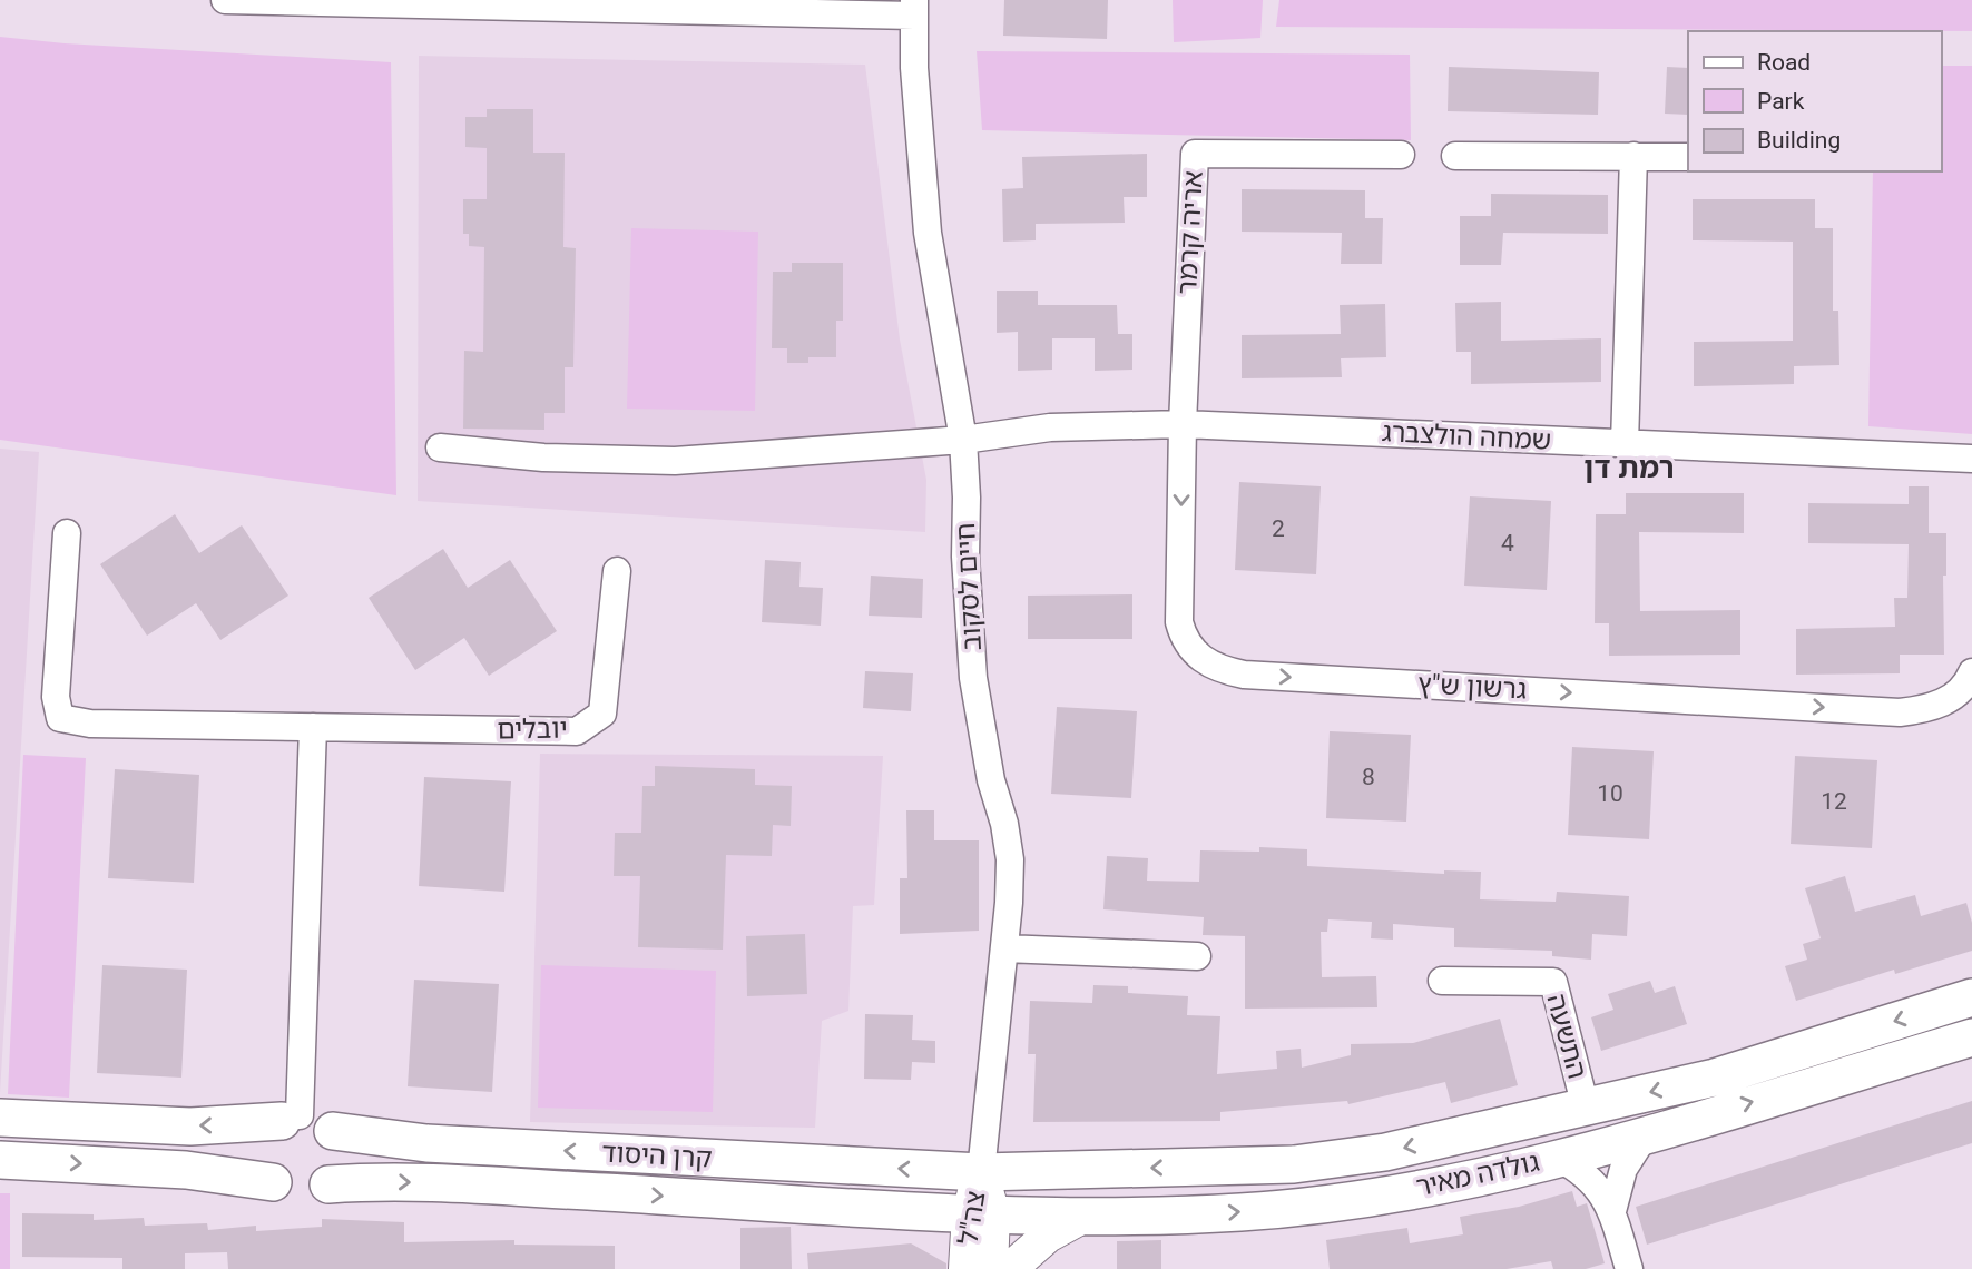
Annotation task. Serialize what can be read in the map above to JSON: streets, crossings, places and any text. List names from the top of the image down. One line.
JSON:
{"streets":{"main road":["קרן היסוד","גולדה מאיר"],"street":["אריה קרמר","שמחה הולצברג","חיים לסקוב","גרשון ש\"ץ","יובלים","התשעה","צה\"ל"]},"crossings":[["אריה קרמר","שמחה הולצברג"],["אריה קרמר","גרשון ש\"ץ"],["שמחה הולצברג","חיים לסקוב"],["שמחה הולצברג","גרשון ש\"ץ"],["חיים לסקוב","קרן היסוד"],["חיים לסקוב","גולדה מאיר"],["חיים לסקוב","צה\"ל"],["התשעה","גולדה מאיר"],["קרן היסוד","גולדה מאיר"],["קרן היסוד","צה\"ל"],["גולדה מאיר","צה\"ל"]],"one_way":["גרשון ש\"ץ"],"districts":["רמת דן"],"house_numbers":["2","4","8","10","12"],"legend":["Road","Park","Building"]}
